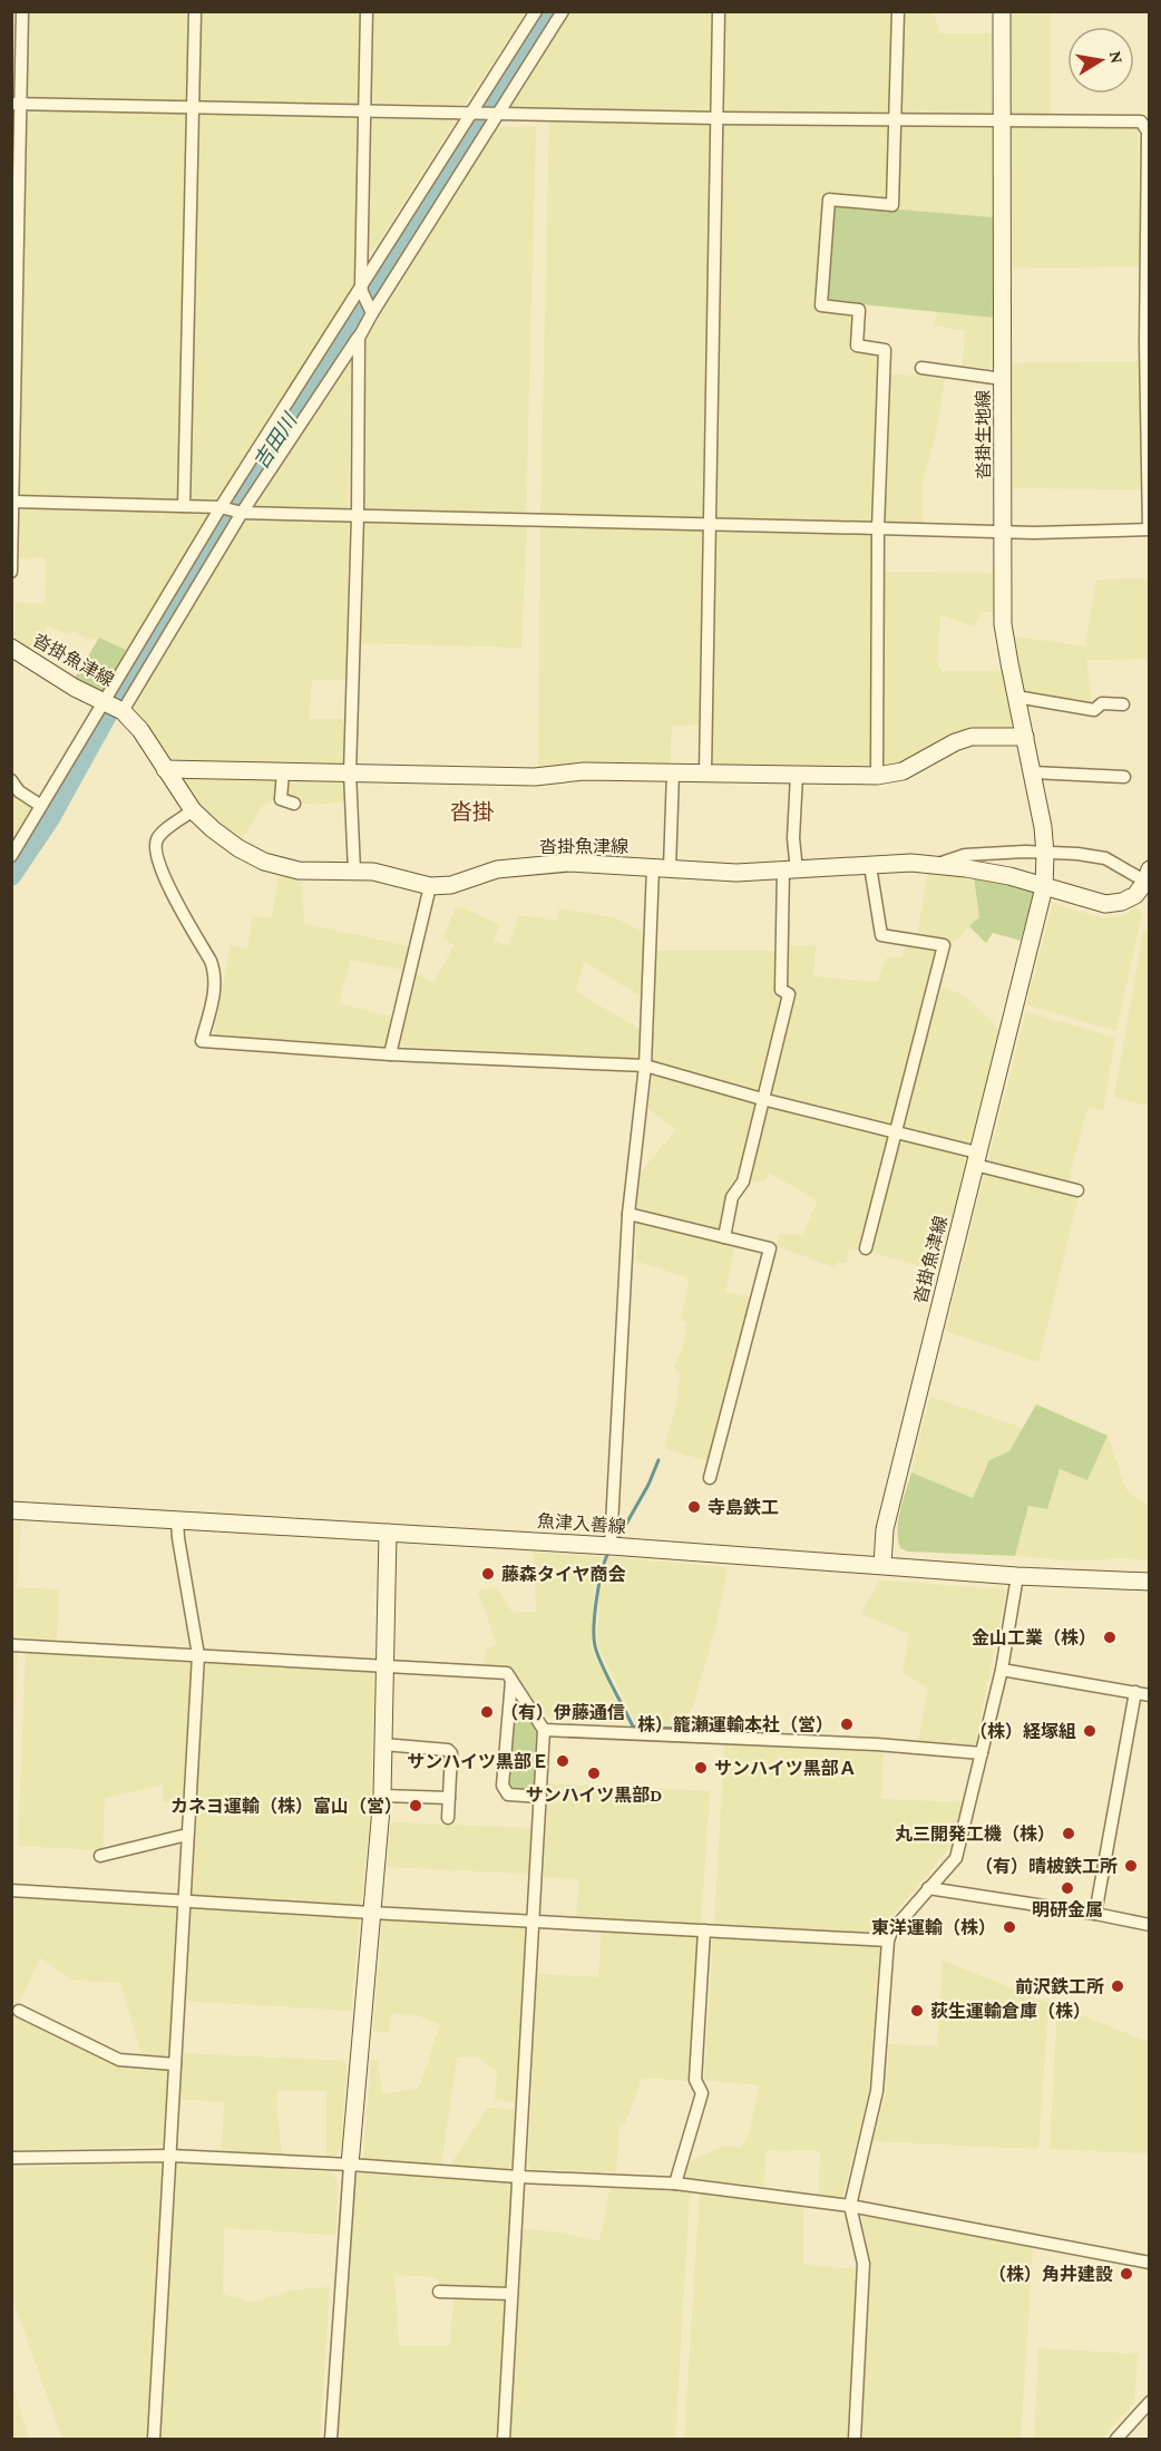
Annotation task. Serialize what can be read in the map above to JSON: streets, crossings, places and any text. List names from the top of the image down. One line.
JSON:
{"streets":{"main road":["沓掛生地線","沓掛魚津線","魚津入善線"]},"crossings":[["沓掛生地線","沓掛魚津線"],["沓掛魚津線","魚津入善線"]],"districts":["沓掛"],"water":["吉田川"],"places":["寺島鉄工","藤森タイヤ商会","金山工業（株）","（有）伊藤通信","株）籠瀬運輸本社（営）","（株）経塚組","サンハイツ黒部Ｅ","サンハイツ黒部Ａ","サンハイツ黒部D","カネヨ運輸（株）富山（営）","丸三開発工機（株）","（有）晴柀鉄工所","明研金属","東洋運輸（株）","前沢鉄工所","荻生運輸倉庫（株）","（株）角井建設"],"north":"right"}
